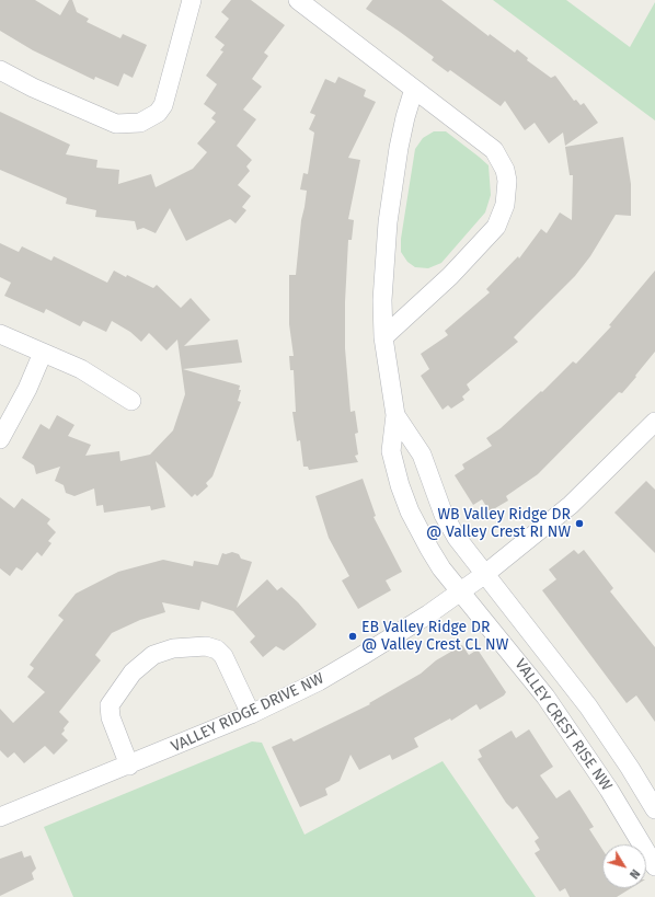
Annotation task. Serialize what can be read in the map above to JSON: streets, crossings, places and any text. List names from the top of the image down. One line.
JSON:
{"streets":{"street":["VALLEY RIDGE DRIVE NW","VALLEY CREST RISE NW"]},"crossings":[["VALLEY RIDGE DRIVE NW","VALLEY CREST RISE NW"]],"places":["WB Valley Ridge DR @ Valley Crest RI NW","EB Valley Ridge DR @ Valley Crest CL NW"],"north":"bottom right"}
